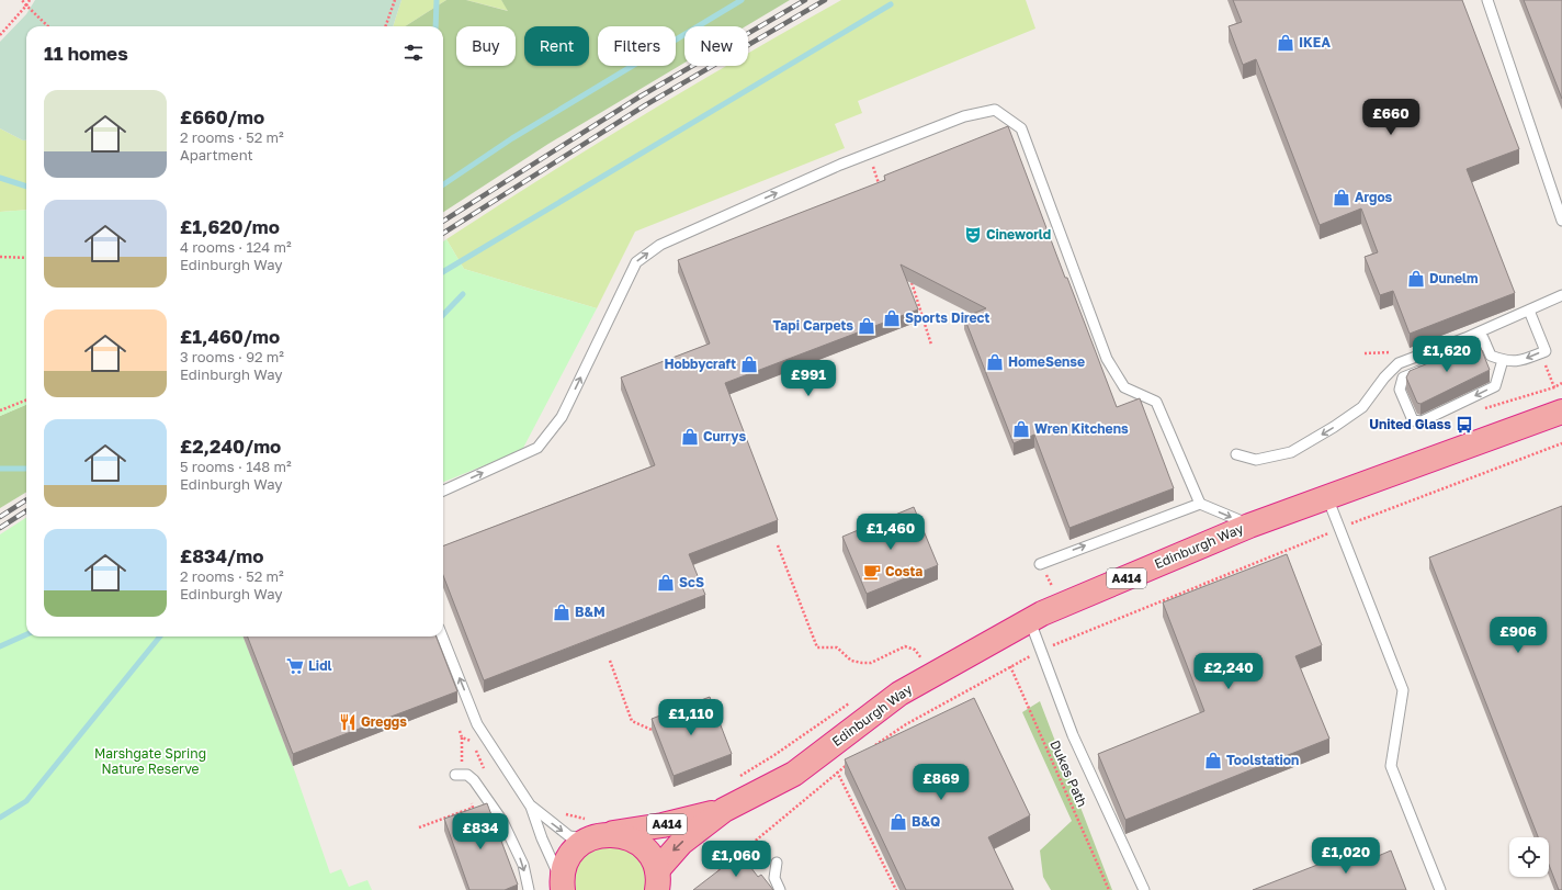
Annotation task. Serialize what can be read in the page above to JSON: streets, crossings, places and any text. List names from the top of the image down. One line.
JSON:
{"streets":{"highway":["Edinburgh Way","A414"],"path":["Dukes Path"]},"parks":["Marshgate Spring Nature Reserve"],"places":{"shop":["IKEA","Argos","Dunelm","Sports Direct","Tapi Carpets","HomeSense","Hobbycraft","Wren Kitchens","Currys","ScS","B&M","Toolstation","B&Q"],"theatre":["Cineworld"],"bus stop":["United Glass"],"cafe":["Costa"],"supermarket":["Lidl"],"restaurant":["Greggs"]},"page":{"chip":["Buy","Rent","Filters","New"],"heading":"11 homes","list":[{"name":"£660/mo","note":"2 rooms · 52 m² · Apartment"},{"name":"£1,620/mo","note":"4 rooms · 124 m² · Edinburgh Way"},{"name":"£1,460/mo","note":"3 rooms · 92 m² · Edinburgh Way"},{"name":"£2,240/mo","note":"5 rooms · 148 m² · Edinburgh Way"},{"name":"£834/mo","note":"2 rooms · 52 m² · Edinburgh Way"}],"price":["£660","£1,620","£991","£1,460","£906","£2,240","£1,110","£869","£834","£1,020","£1,060"]}}
